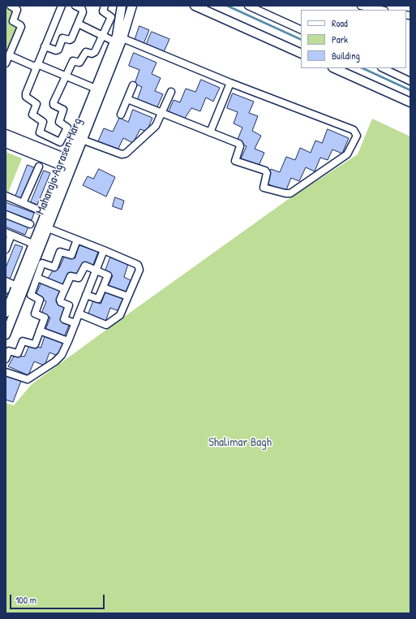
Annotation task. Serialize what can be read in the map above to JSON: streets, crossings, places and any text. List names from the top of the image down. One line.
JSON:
{"streets":{"street":["Maharaja Agrasen Marg"]},"parks":["Shalimar Bagh"],"legend":["Road","Park","Building"],"scale_bar":"100 m"}
